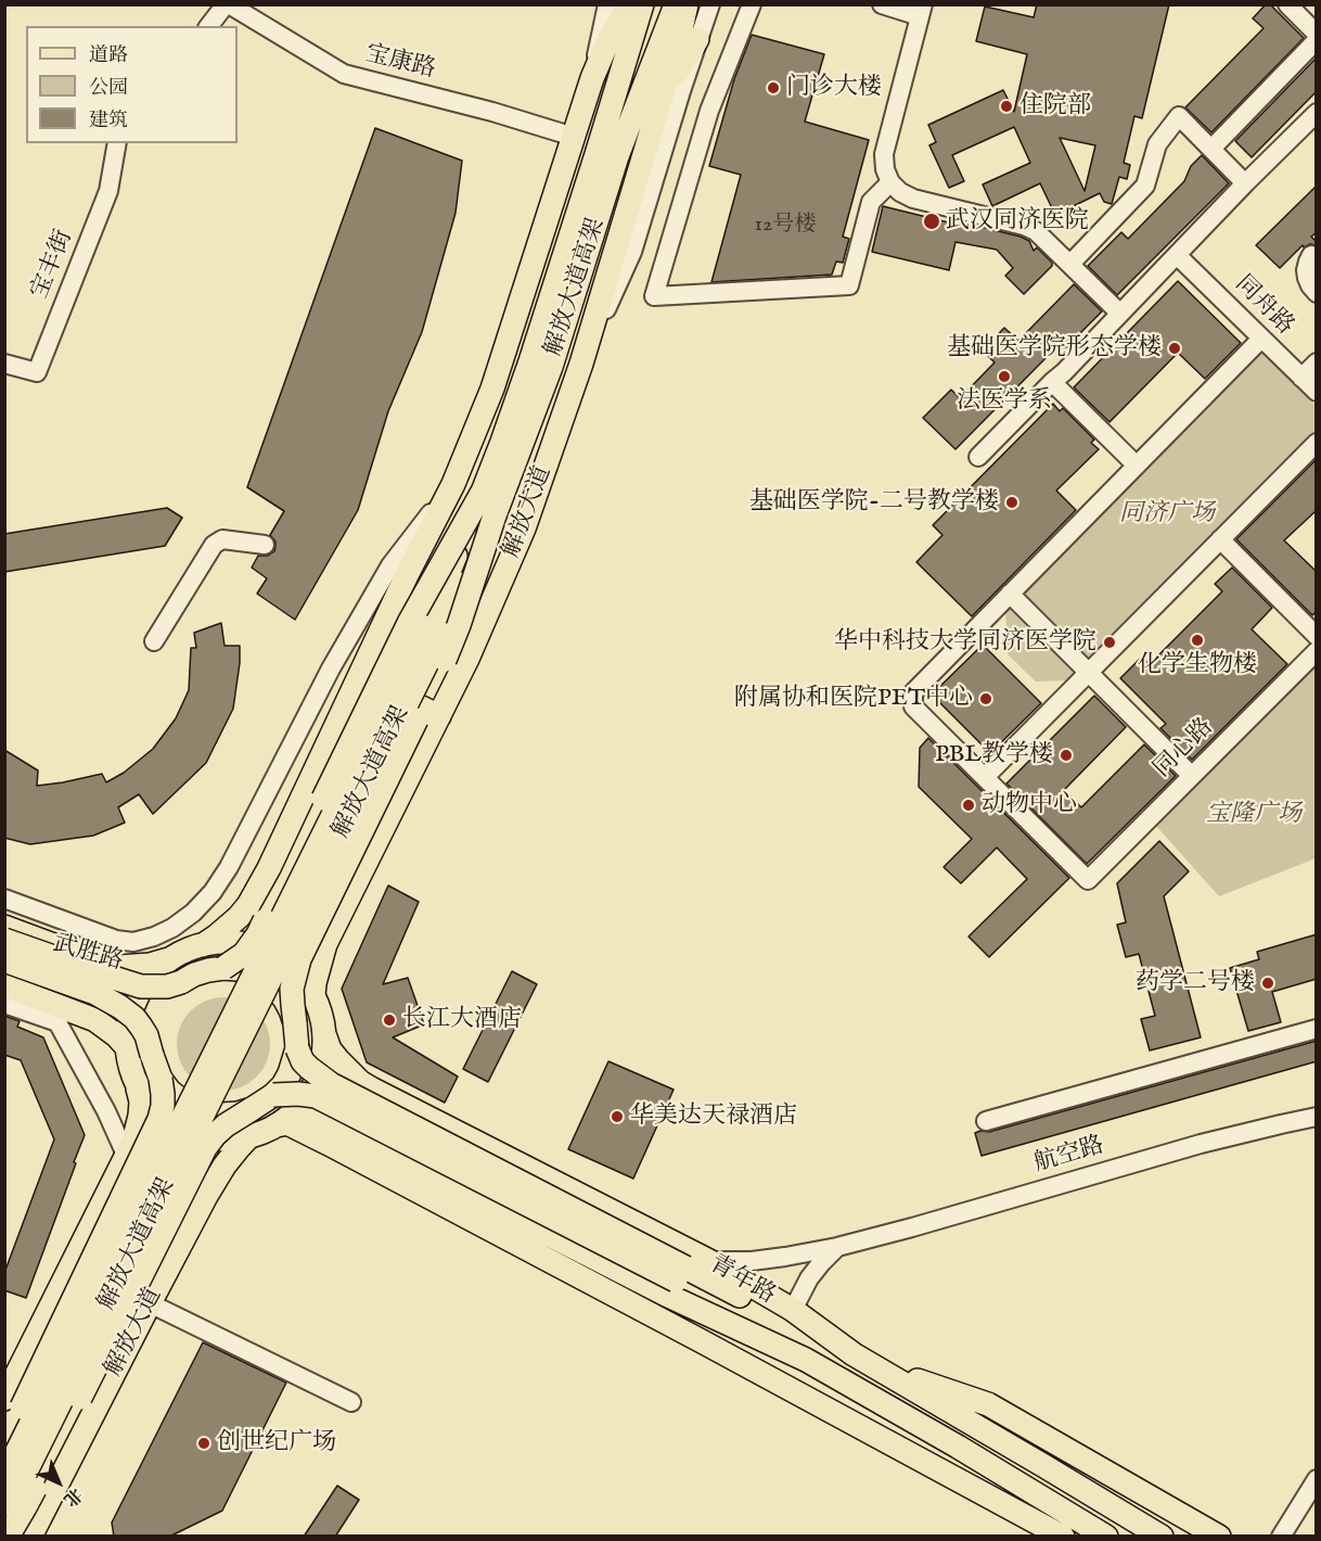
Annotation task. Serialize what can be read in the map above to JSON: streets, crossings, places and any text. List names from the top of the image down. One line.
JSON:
{"streets":{"main road":["解放大道高架","解放大道","武胜路","青年路"],"street":["宝康路","宝丰街","同舟路","同心路","航空路"]},"crossings":[["解放大道","武胜路"],["解放大道","青年路"],["武胜路","青年路"],["航空路","青年路"]],"parks":["同济广场","宝隆广场"],"places":["门诊大楼","住院部","武汉同济医院","基础医学院形态学楼","法医学系","基础医学院-二号教学楼","化学生物楼","华中科技大学同济医学院","附属协和医院PET中心","PBL教学楼","动物中心","药学二号楼","长江大酒店","华美达天禄酒店","创世纪广场"],"house_numbers":["12号楼"],"legend":["道路","公园","建筑"],"north":"bottom right"}
